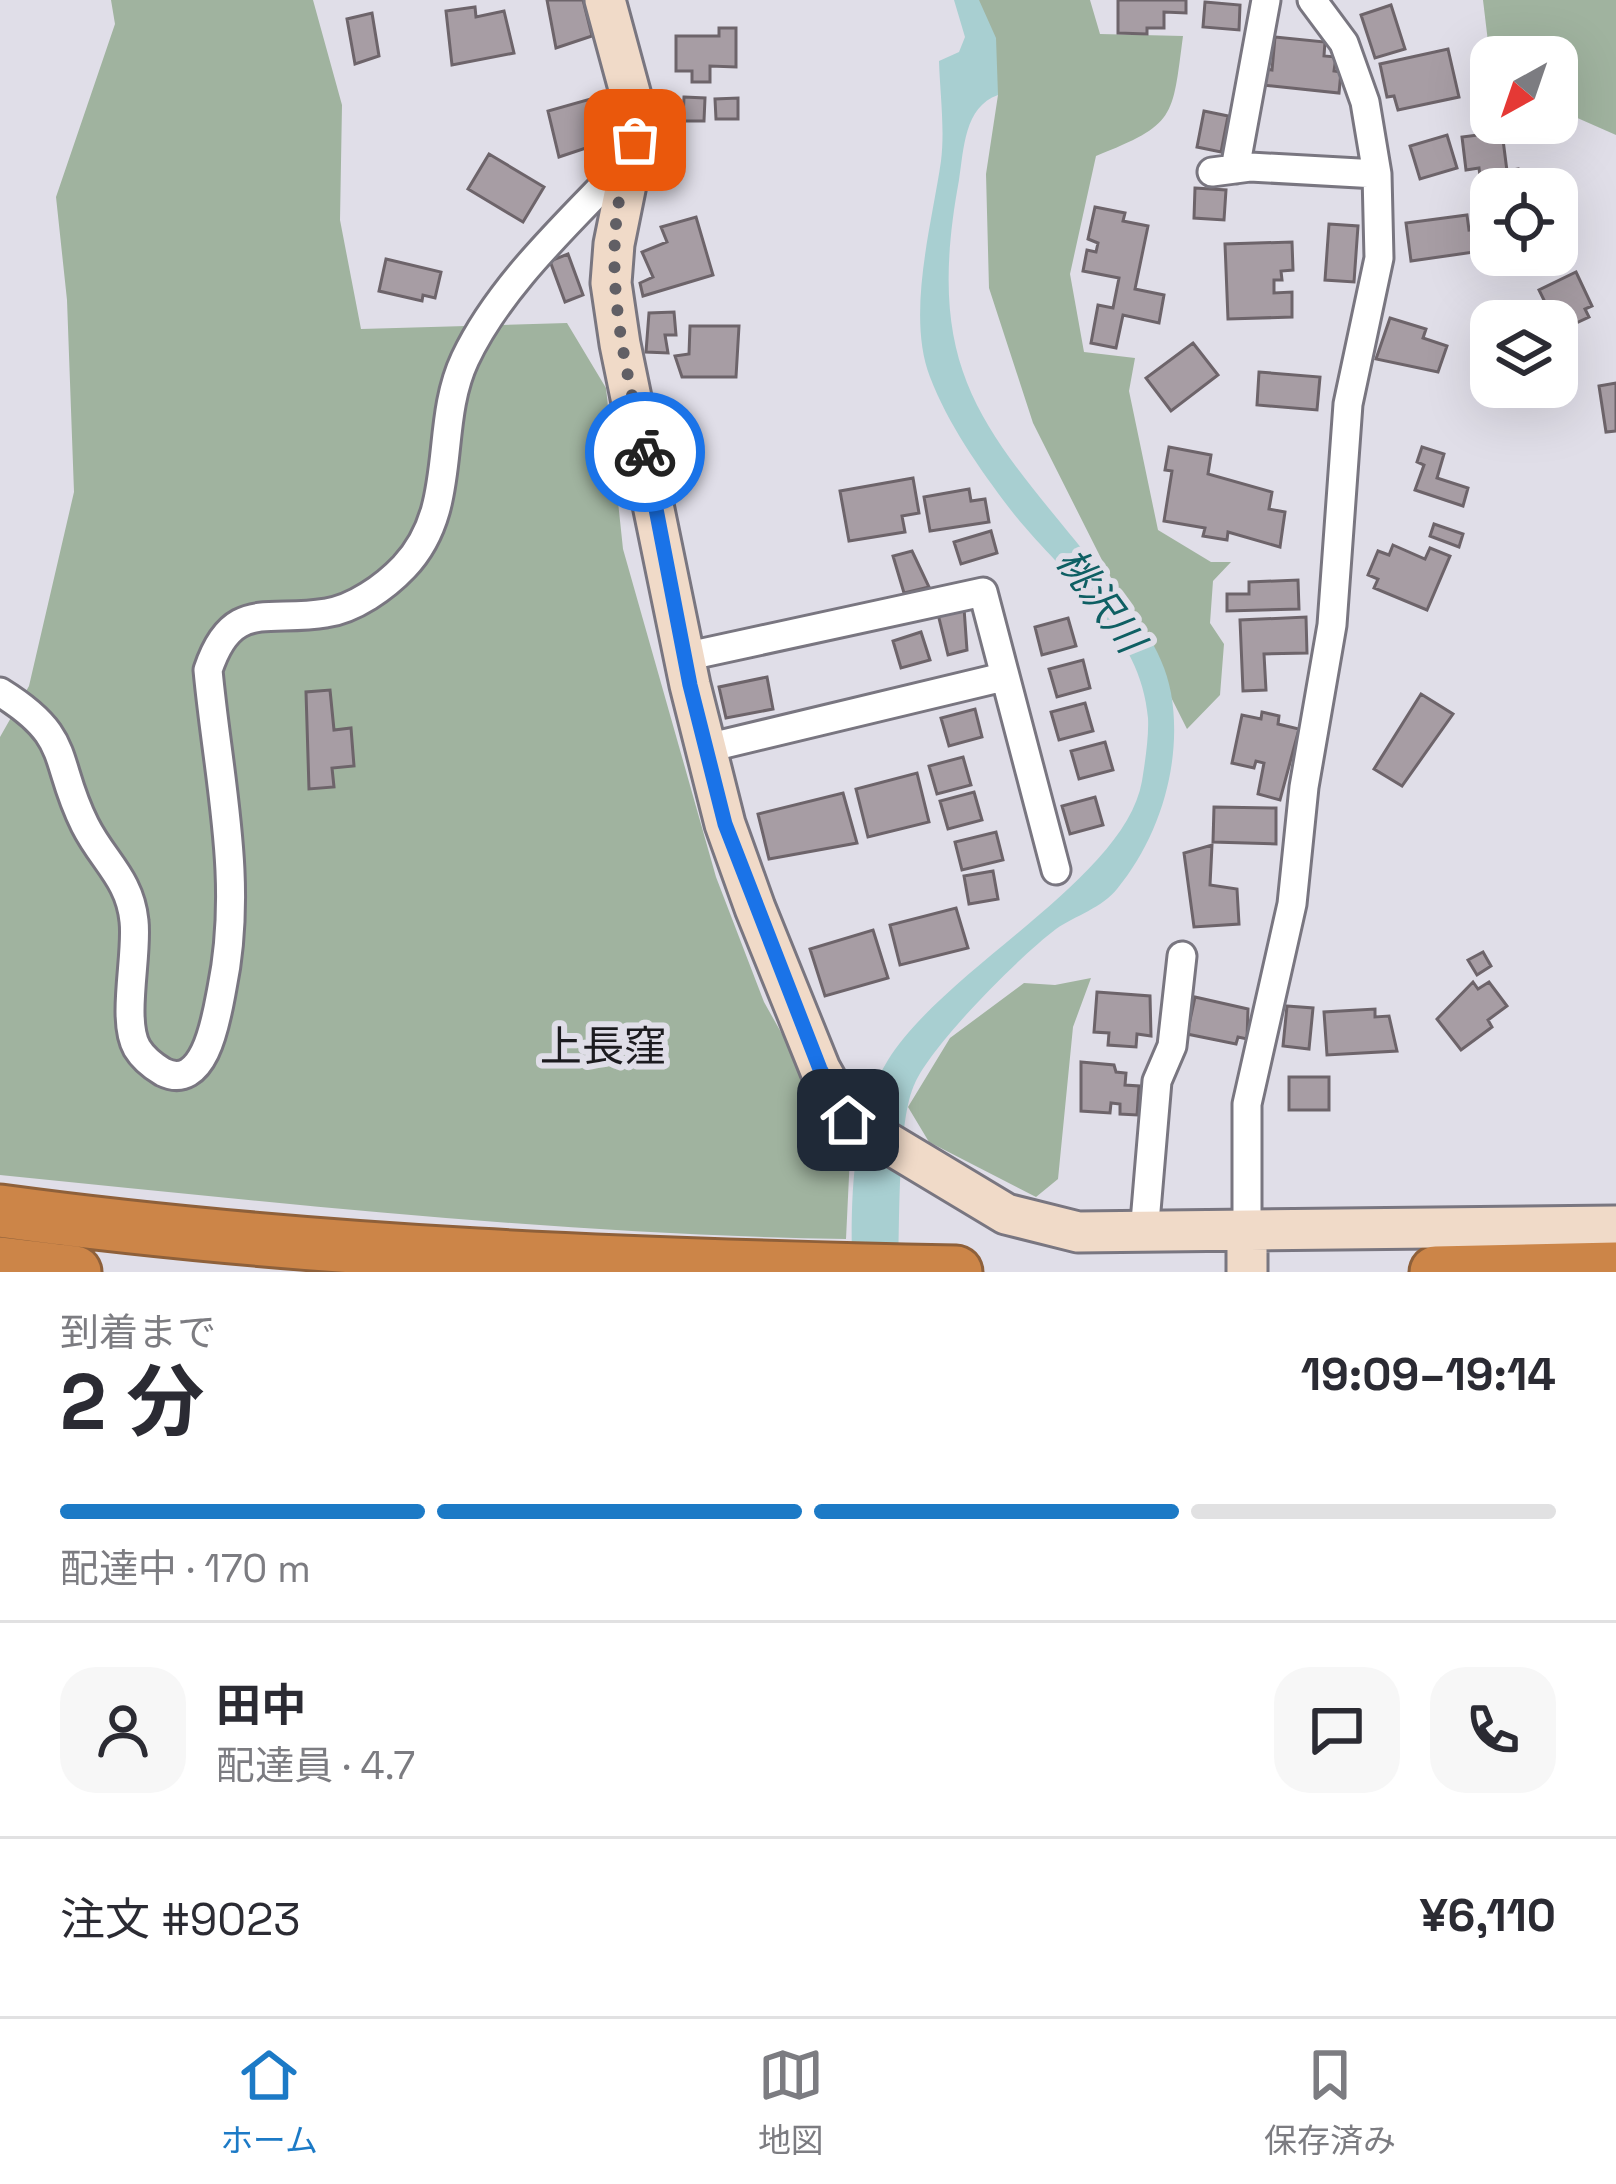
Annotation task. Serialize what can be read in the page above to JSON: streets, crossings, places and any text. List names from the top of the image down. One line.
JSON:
{"districts":["上長窪"],"water":["桃沢川"],"north":"bottom left","page":{"heading":["2 分","到着まで","19:09–19:14"],"panel":["田中","配達員 · 4.7","注文 #9023","¥6,110"],"bar":"配達中 · 170 m","tabs":["ホーム","地図","保存済み"]}}
